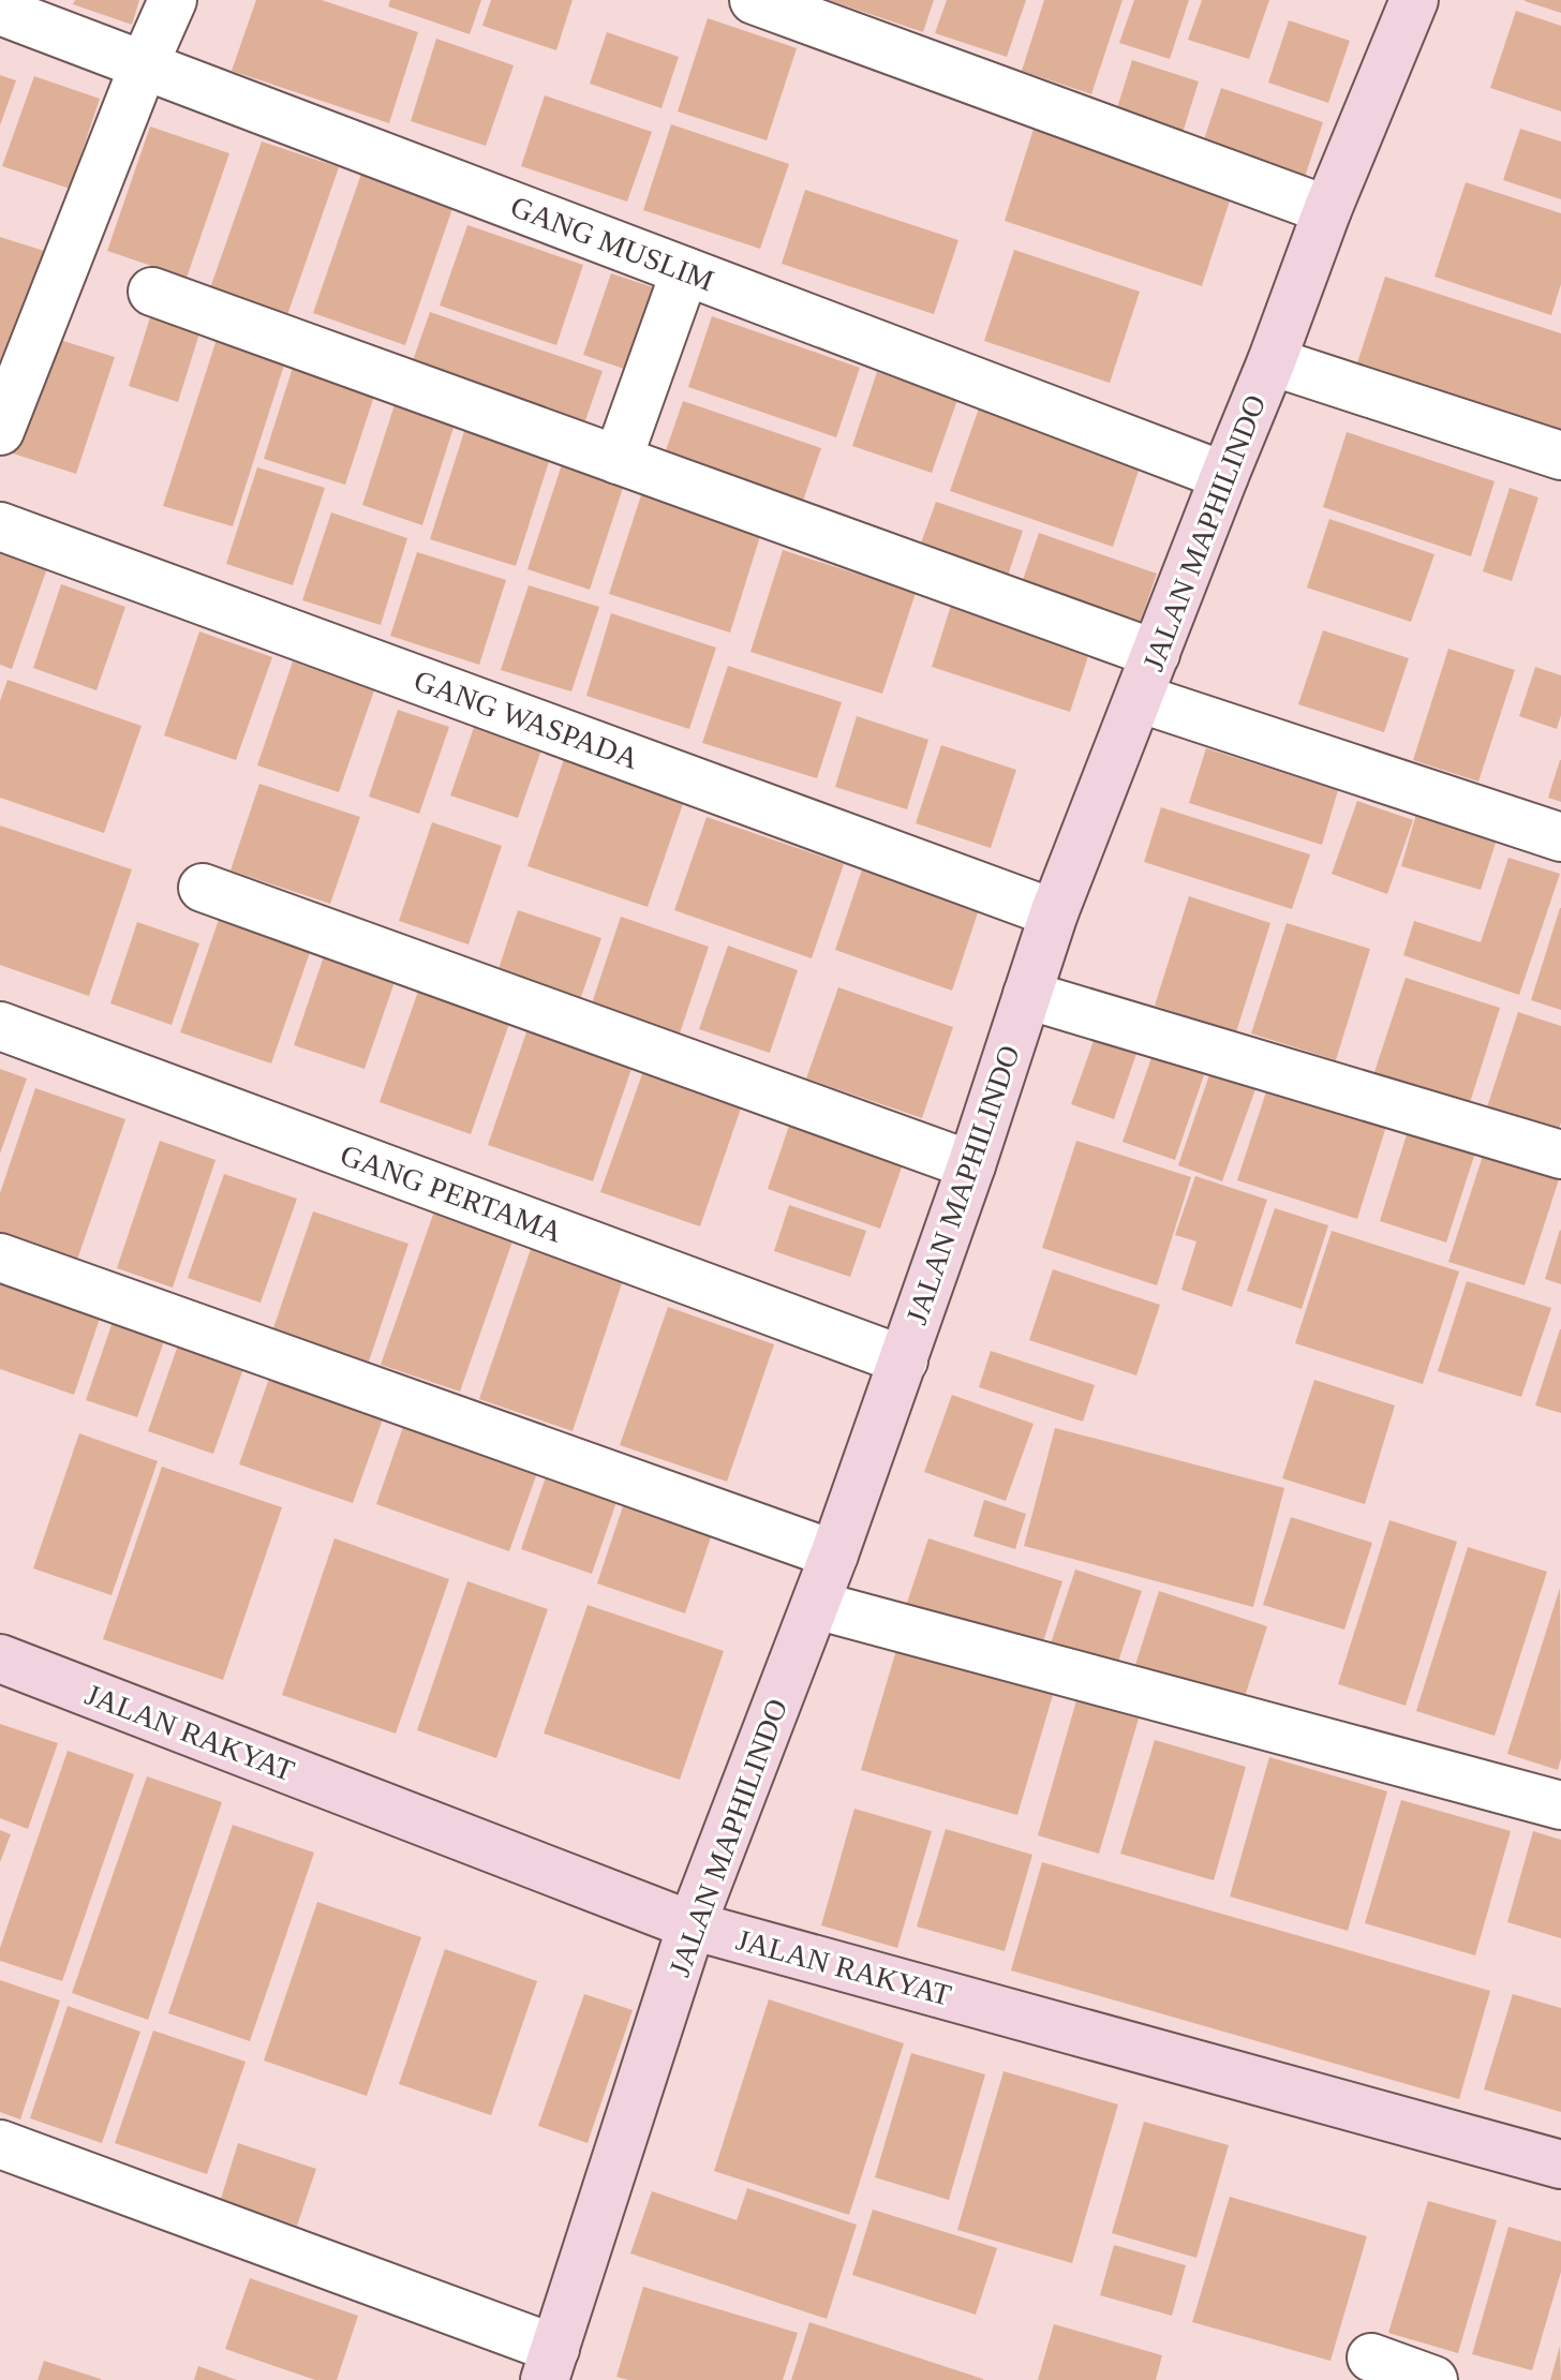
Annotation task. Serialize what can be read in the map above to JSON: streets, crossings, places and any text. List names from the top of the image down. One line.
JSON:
{"streets":{"street":["GANG MUSLIM","JALAN MAPHILINDO","GANG WASPADA","GANG PERTAMA","JALAN RAKYAT"]},"crossings":[["GANG MUSLIM","JALAN MAPHILINDO"],["JALAN MAPHILINDO","GANG WASPADA"],["JALAN MAPHILINDO","GANG PERTAMA"],["JALAN MAPHILINDO","JALAN RAKYAT"]]}
